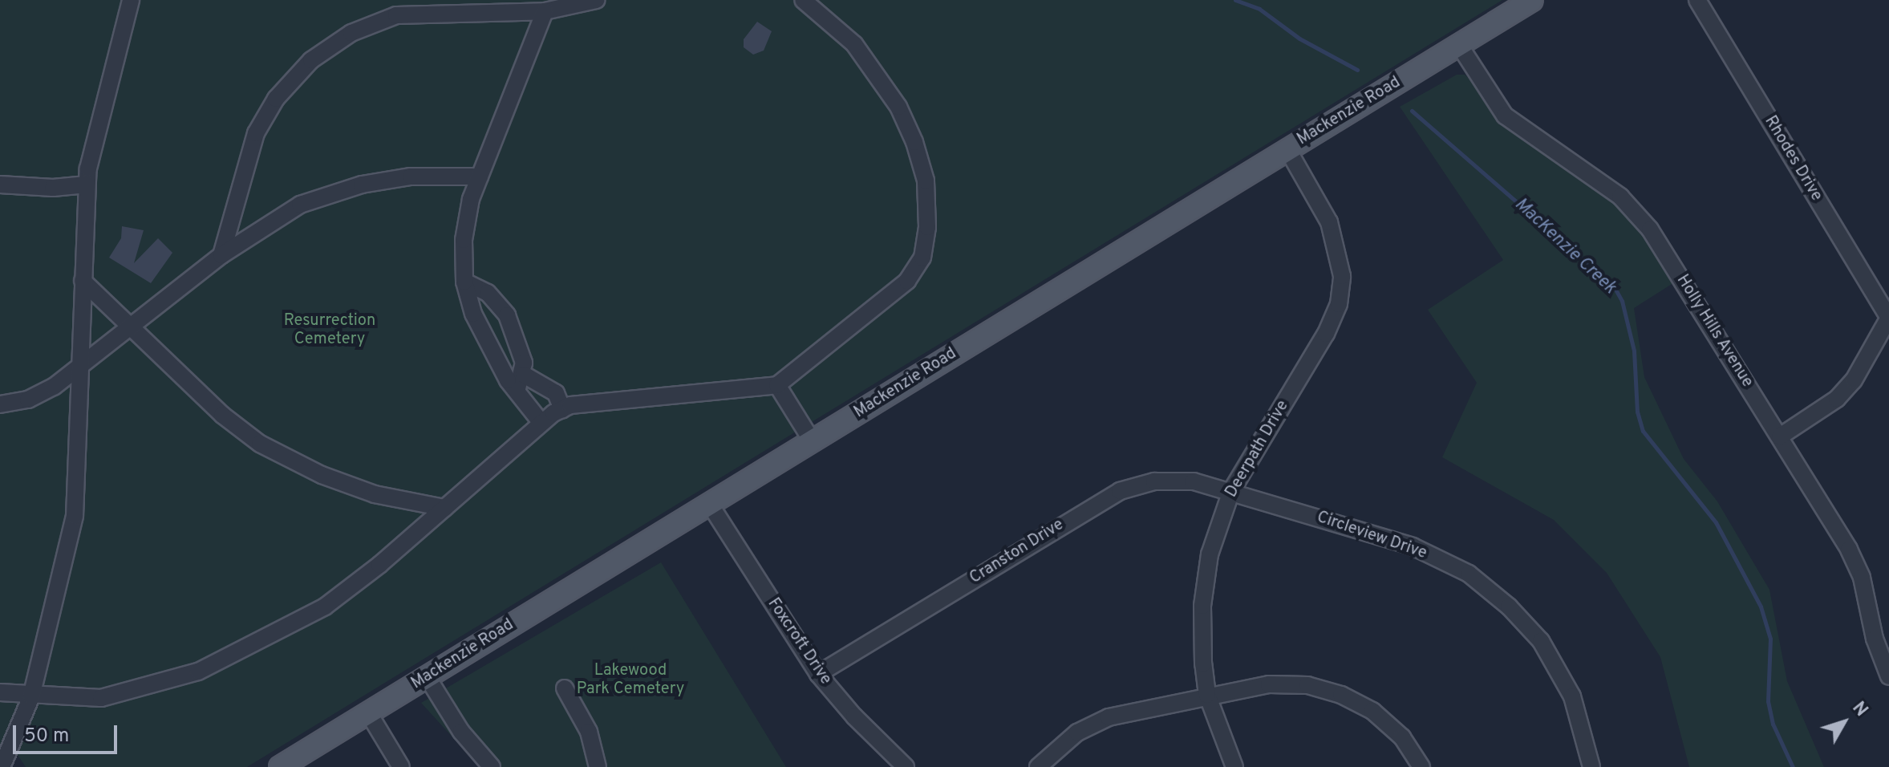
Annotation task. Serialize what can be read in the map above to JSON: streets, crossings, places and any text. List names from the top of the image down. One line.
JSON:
{"streets":{"main road":["Mackenzie Road"],"street":["Rhodes Drive","Holly Hills Avenue","Deerpath Drive","Circleview Drive","Cranston Drive","Foxcroft Drive"]},"crossings":[["Mackenzie Road","Holly Hills Avenue"],["Mackenzie Road","Deerpath Drive"],["Mackenzie Road","Foxcroft Drive"],["Deerpath Drive","Circleview Drive"],["Deerpath Drive","Cranston Drive"],["Circleview Drive","Cranston Drive"],["Cranston Drive","Foxcroft Drive"]],"water":["MacKenzie Creek"],"parks":["Resurrection Cemetery","Lakewood Park Cemetery"],"scale_bar":"50 m","north":"top right"}
